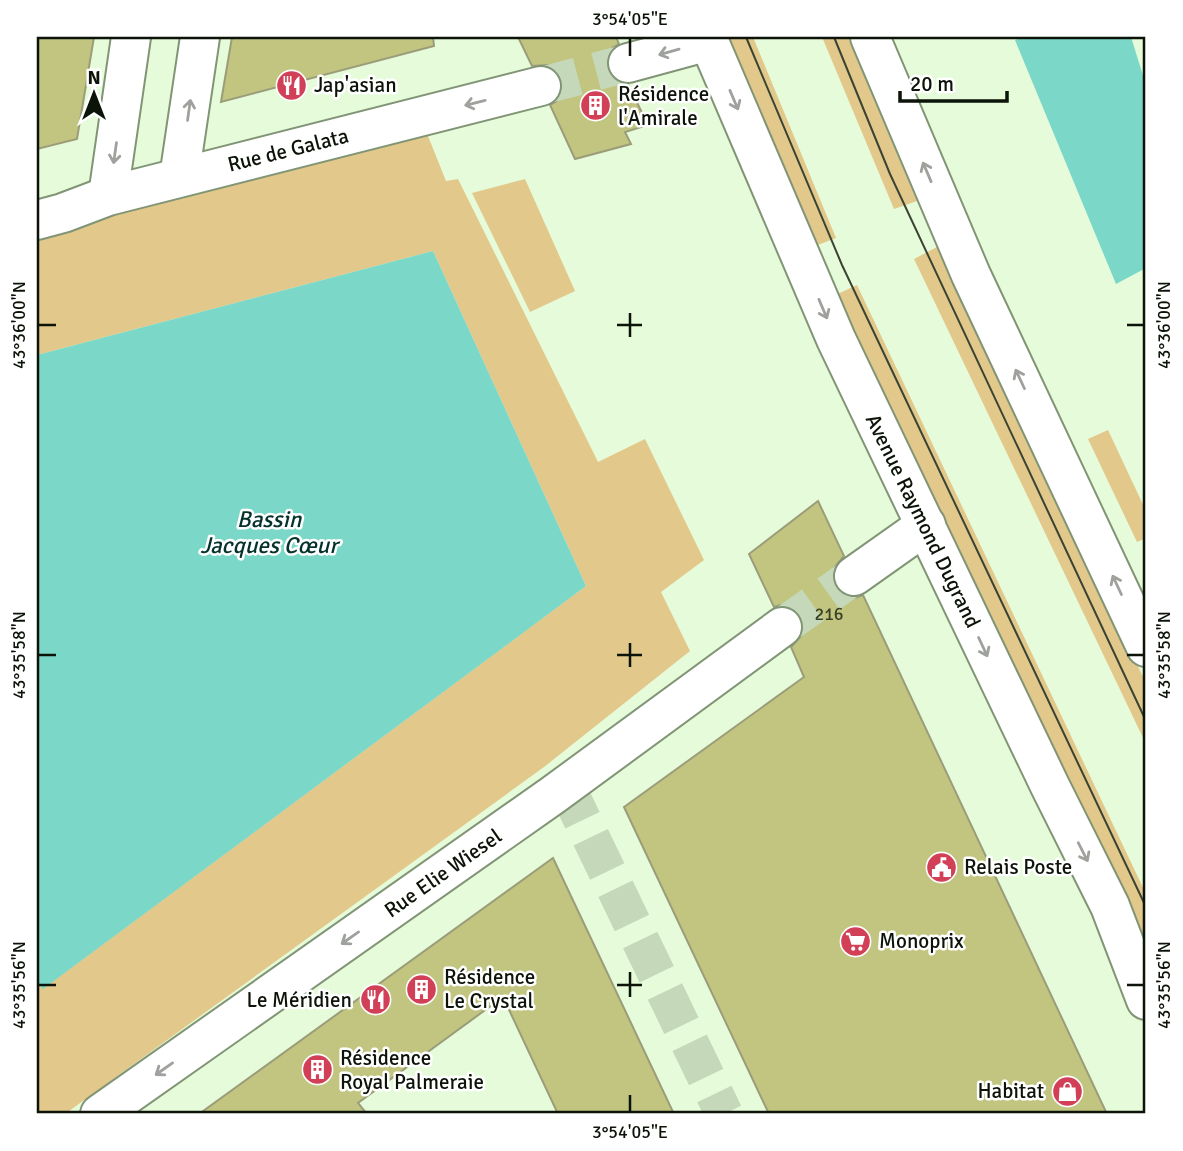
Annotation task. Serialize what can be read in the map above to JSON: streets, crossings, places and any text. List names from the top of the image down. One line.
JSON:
{"streets":{"street":["Rue de Galata","Avenue Raymond Dugrand","Rue Elie Wiesel"]},"one_way":["Rue de Galata","Rue Elie Wiesel"],"water":["Bassin Jacques Cœur"],"places":{"restaurant":["Jap'asian","Le Méridien"],"building":["Résidence l'Amirale","Résidence Le Crystal","Résidence Royal Palmeraie"],"public building":["Relais Poste"],"supermarket":["Monoprix"],"shop":["Habitat"]},"house_numbers":["216"],"scale_bar":"20 m","north":"top","coordinates":["3°54'05\"E","43°36'00\"N","43°35'58\"N","43°35'56\"N"]}
